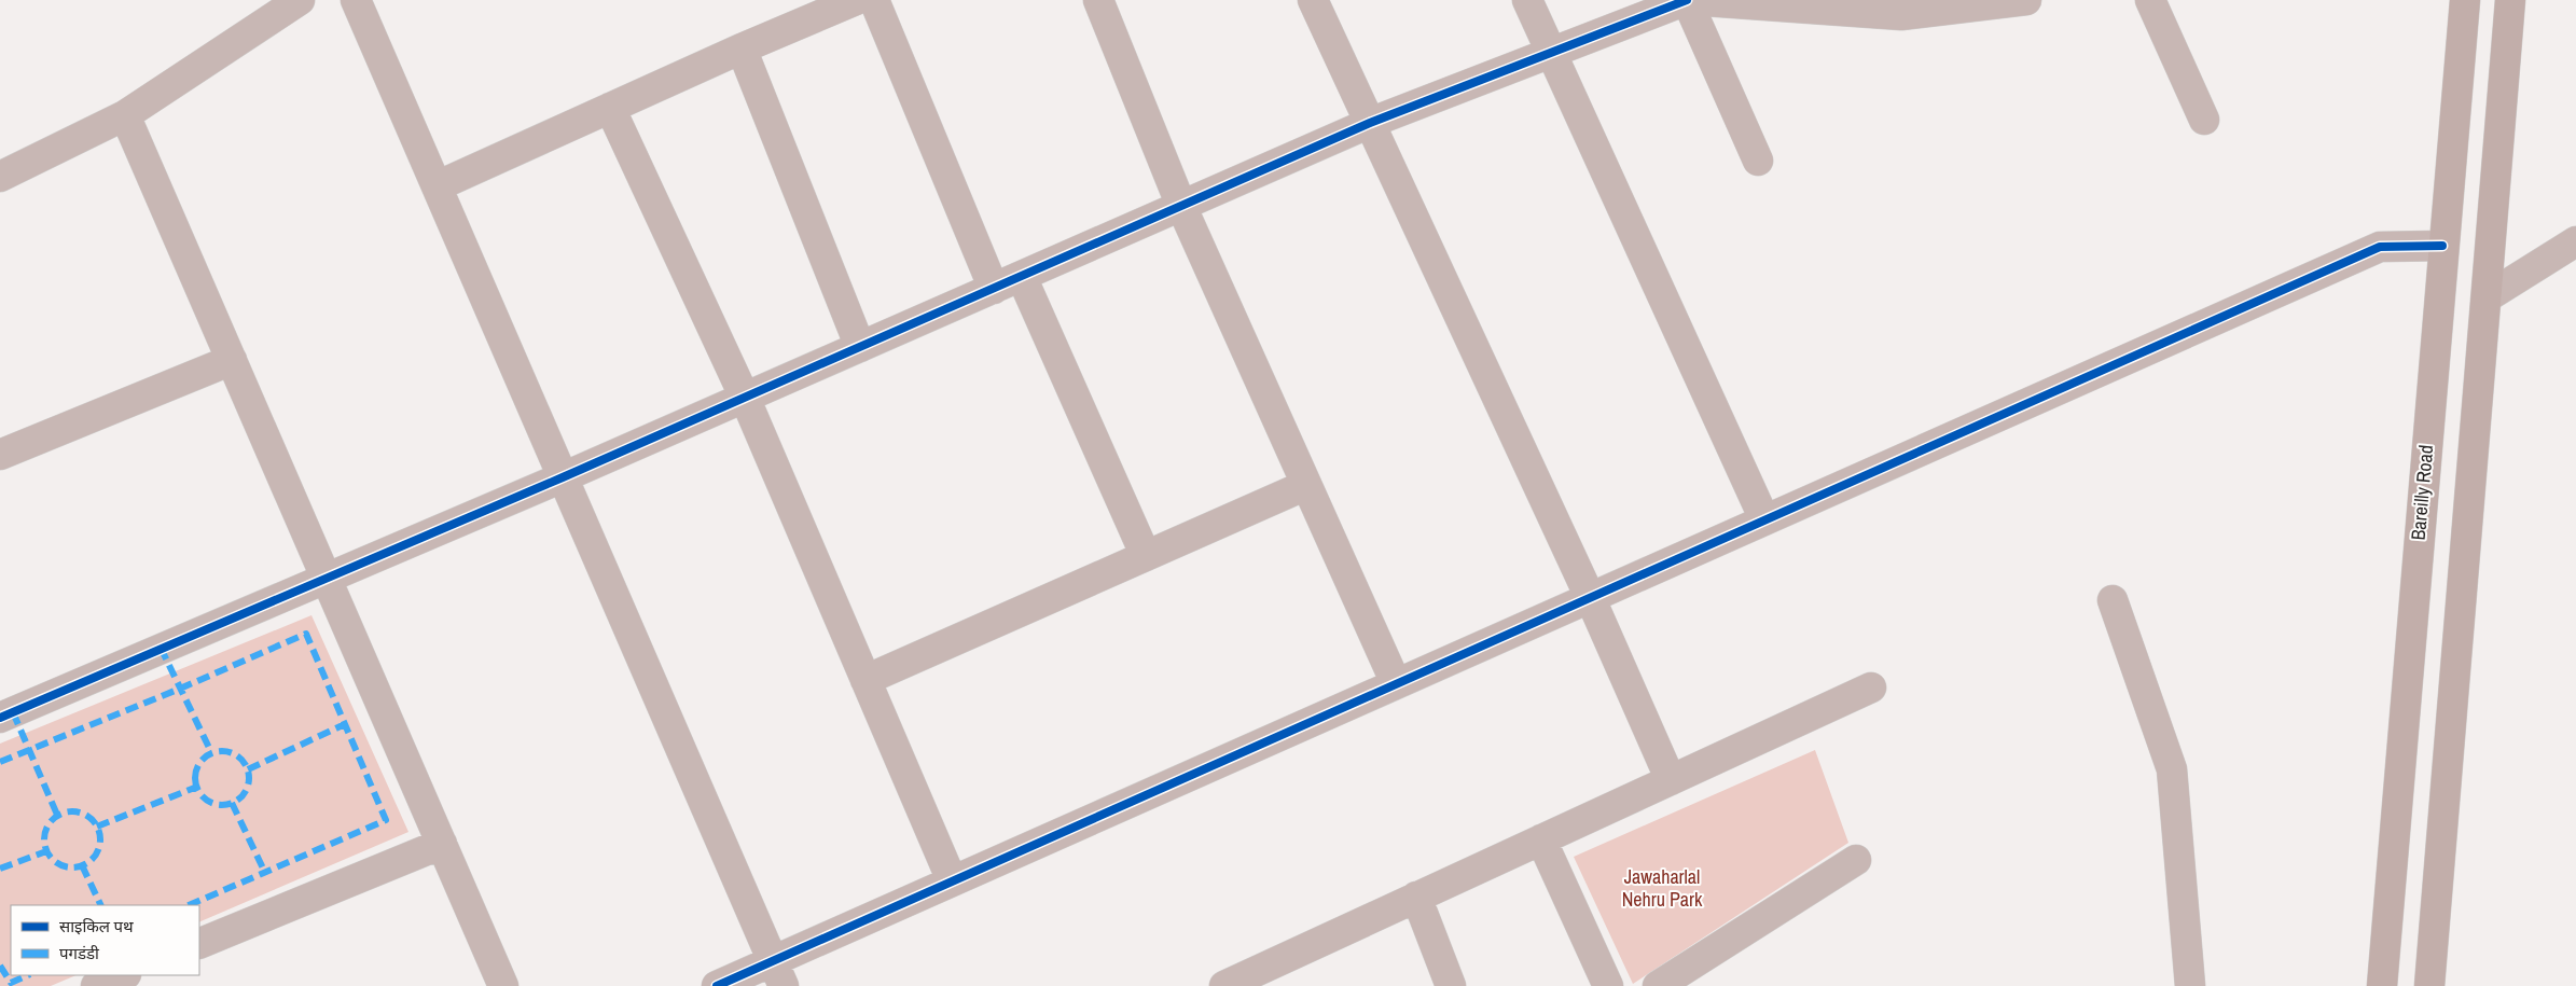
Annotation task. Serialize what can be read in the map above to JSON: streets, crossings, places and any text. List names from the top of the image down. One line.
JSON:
{"streets":{"main road":["Bareilly Road"]},"parks":["Jawaharlal Nehru Park"],"legend":["साइकिल पथ","पगडंडी"]}
